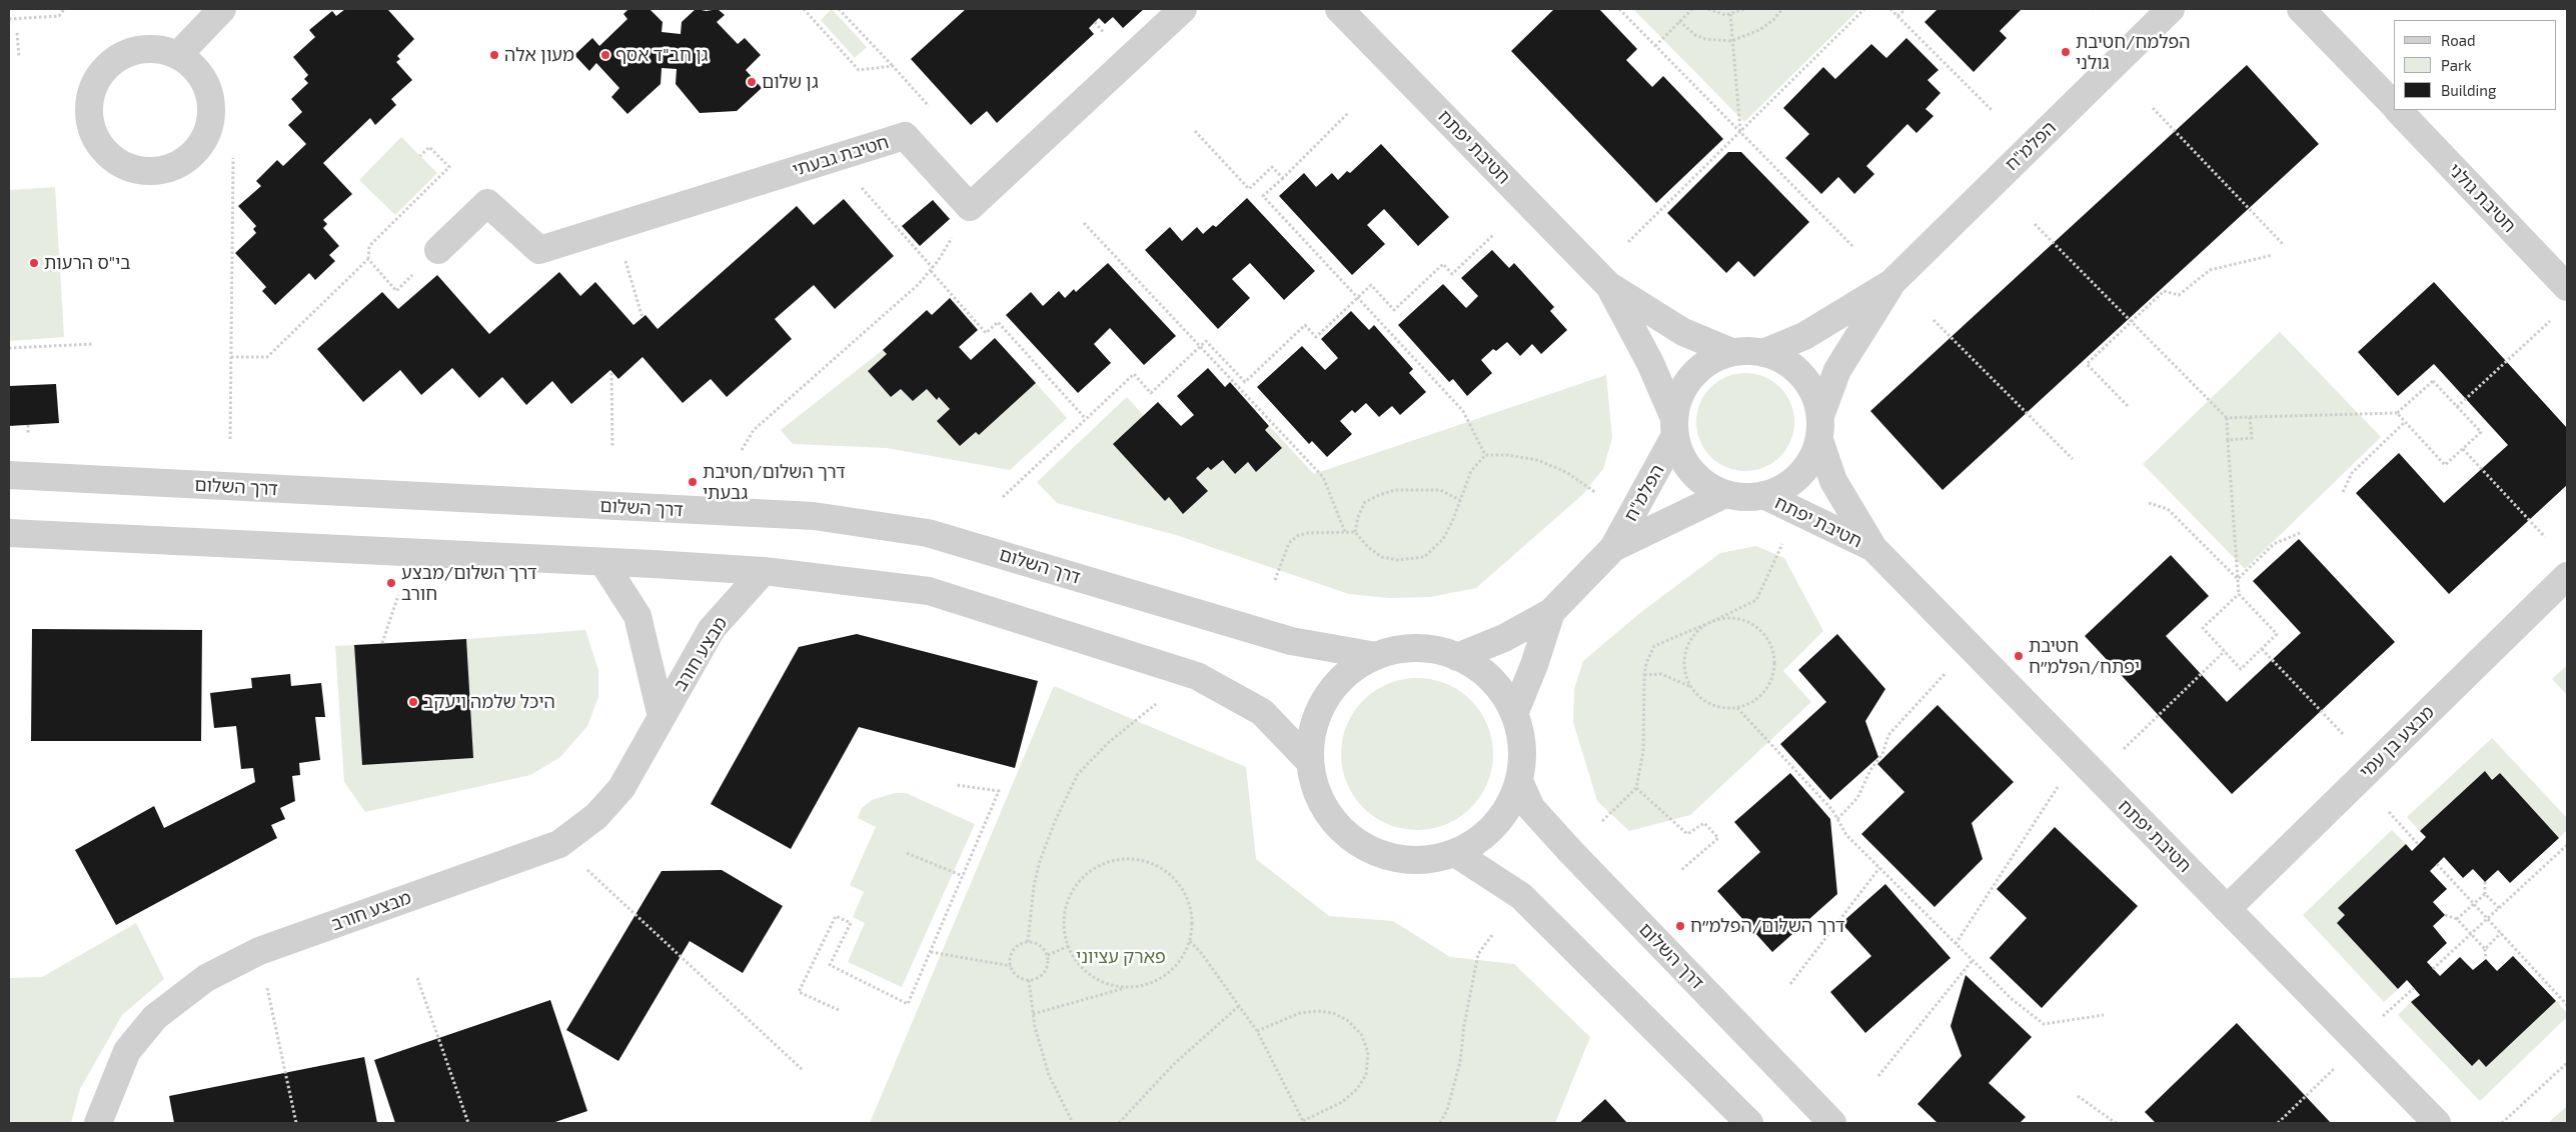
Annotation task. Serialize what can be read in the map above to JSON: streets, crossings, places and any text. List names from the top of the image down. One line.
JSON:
{"streets":{"street":["הפלמ\"ח","חטיבת יפתח","חטיבת גבעתי","חטיבת גולני","דרך השלום","מבצע חורב","מבצע בן עמי"]},"crossings":[["הפלמ\"ח","חטיבת יפתח"],["חטיבת יפתח","מבצע בן עמי"]],"parks":["פארק עציוני"],"places":["הפלמח/חטיבת גולני","מעון אלה","גן חב\"ד אסף","גן שלום","בי\"ס הרעות","דרך השלום/חטיבת גבעתי","דרך השלום/מבצע חורב","חטיבת יפתח/הפלמ״ח","היכל שלמה ויעקב","דרך השלום/הפלמ״ח"],"legend":["Road","Park","Building"]}
